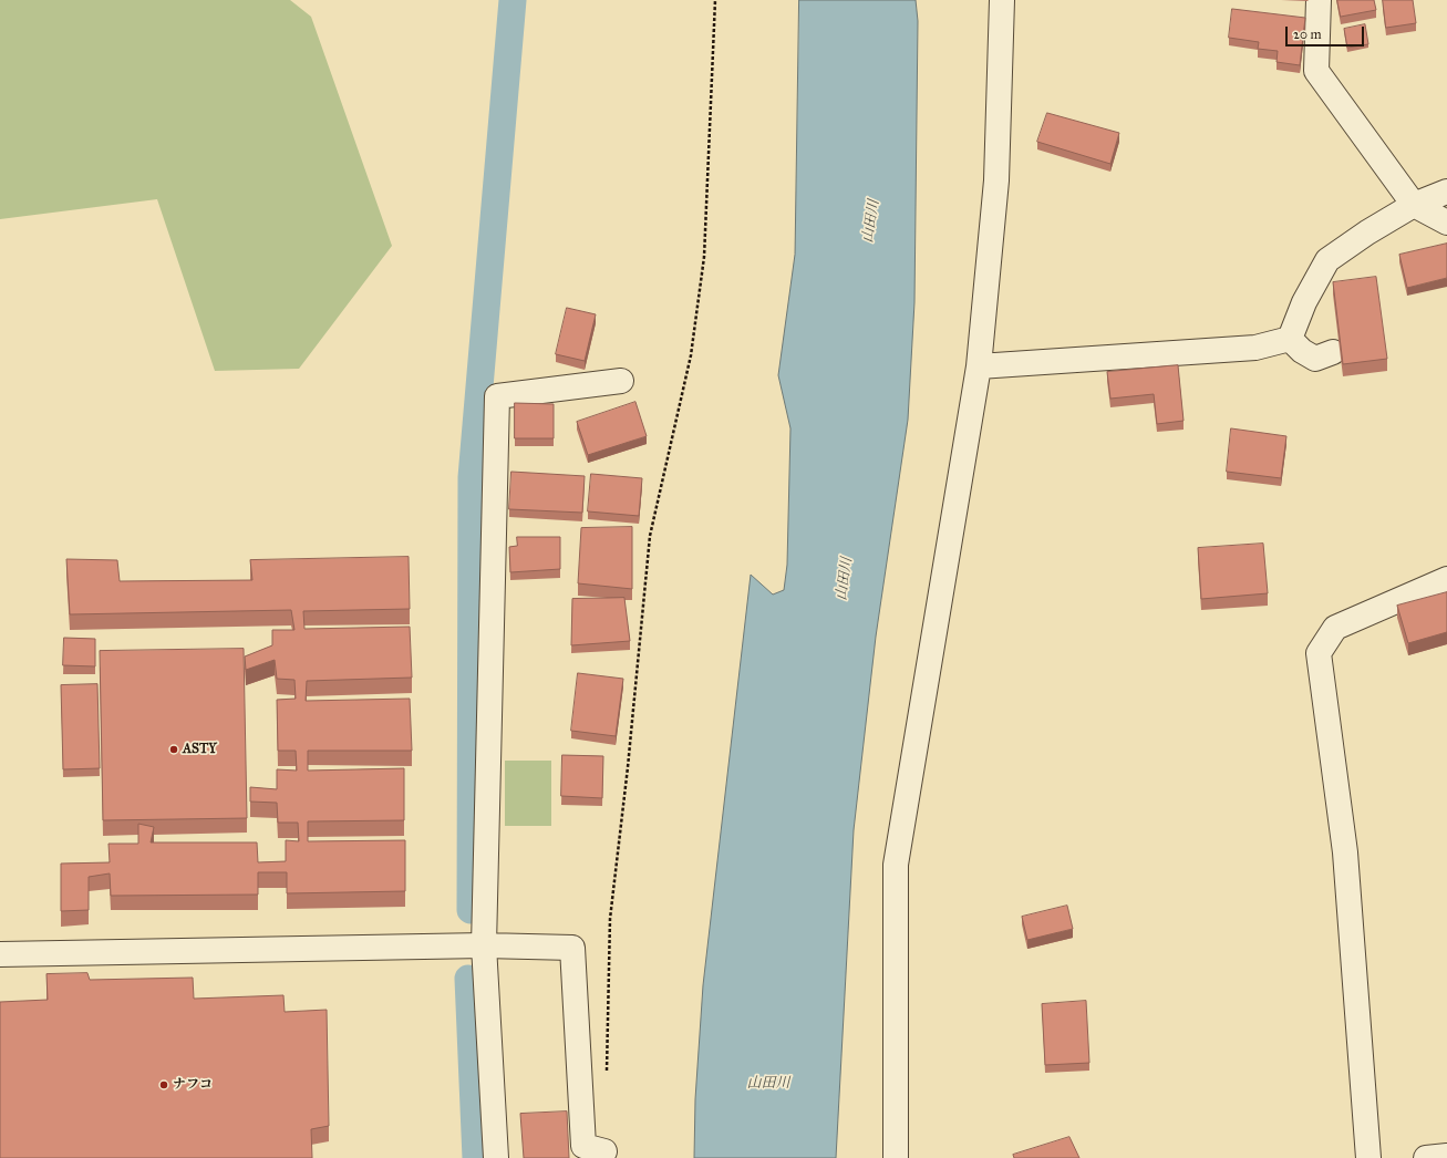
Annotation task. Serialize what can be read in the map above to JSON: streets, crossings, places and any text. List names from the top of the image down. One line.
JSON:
{"water":["山田川"],"places":["ASTY","ナフコ"],"scale_bar":"20 m"}
